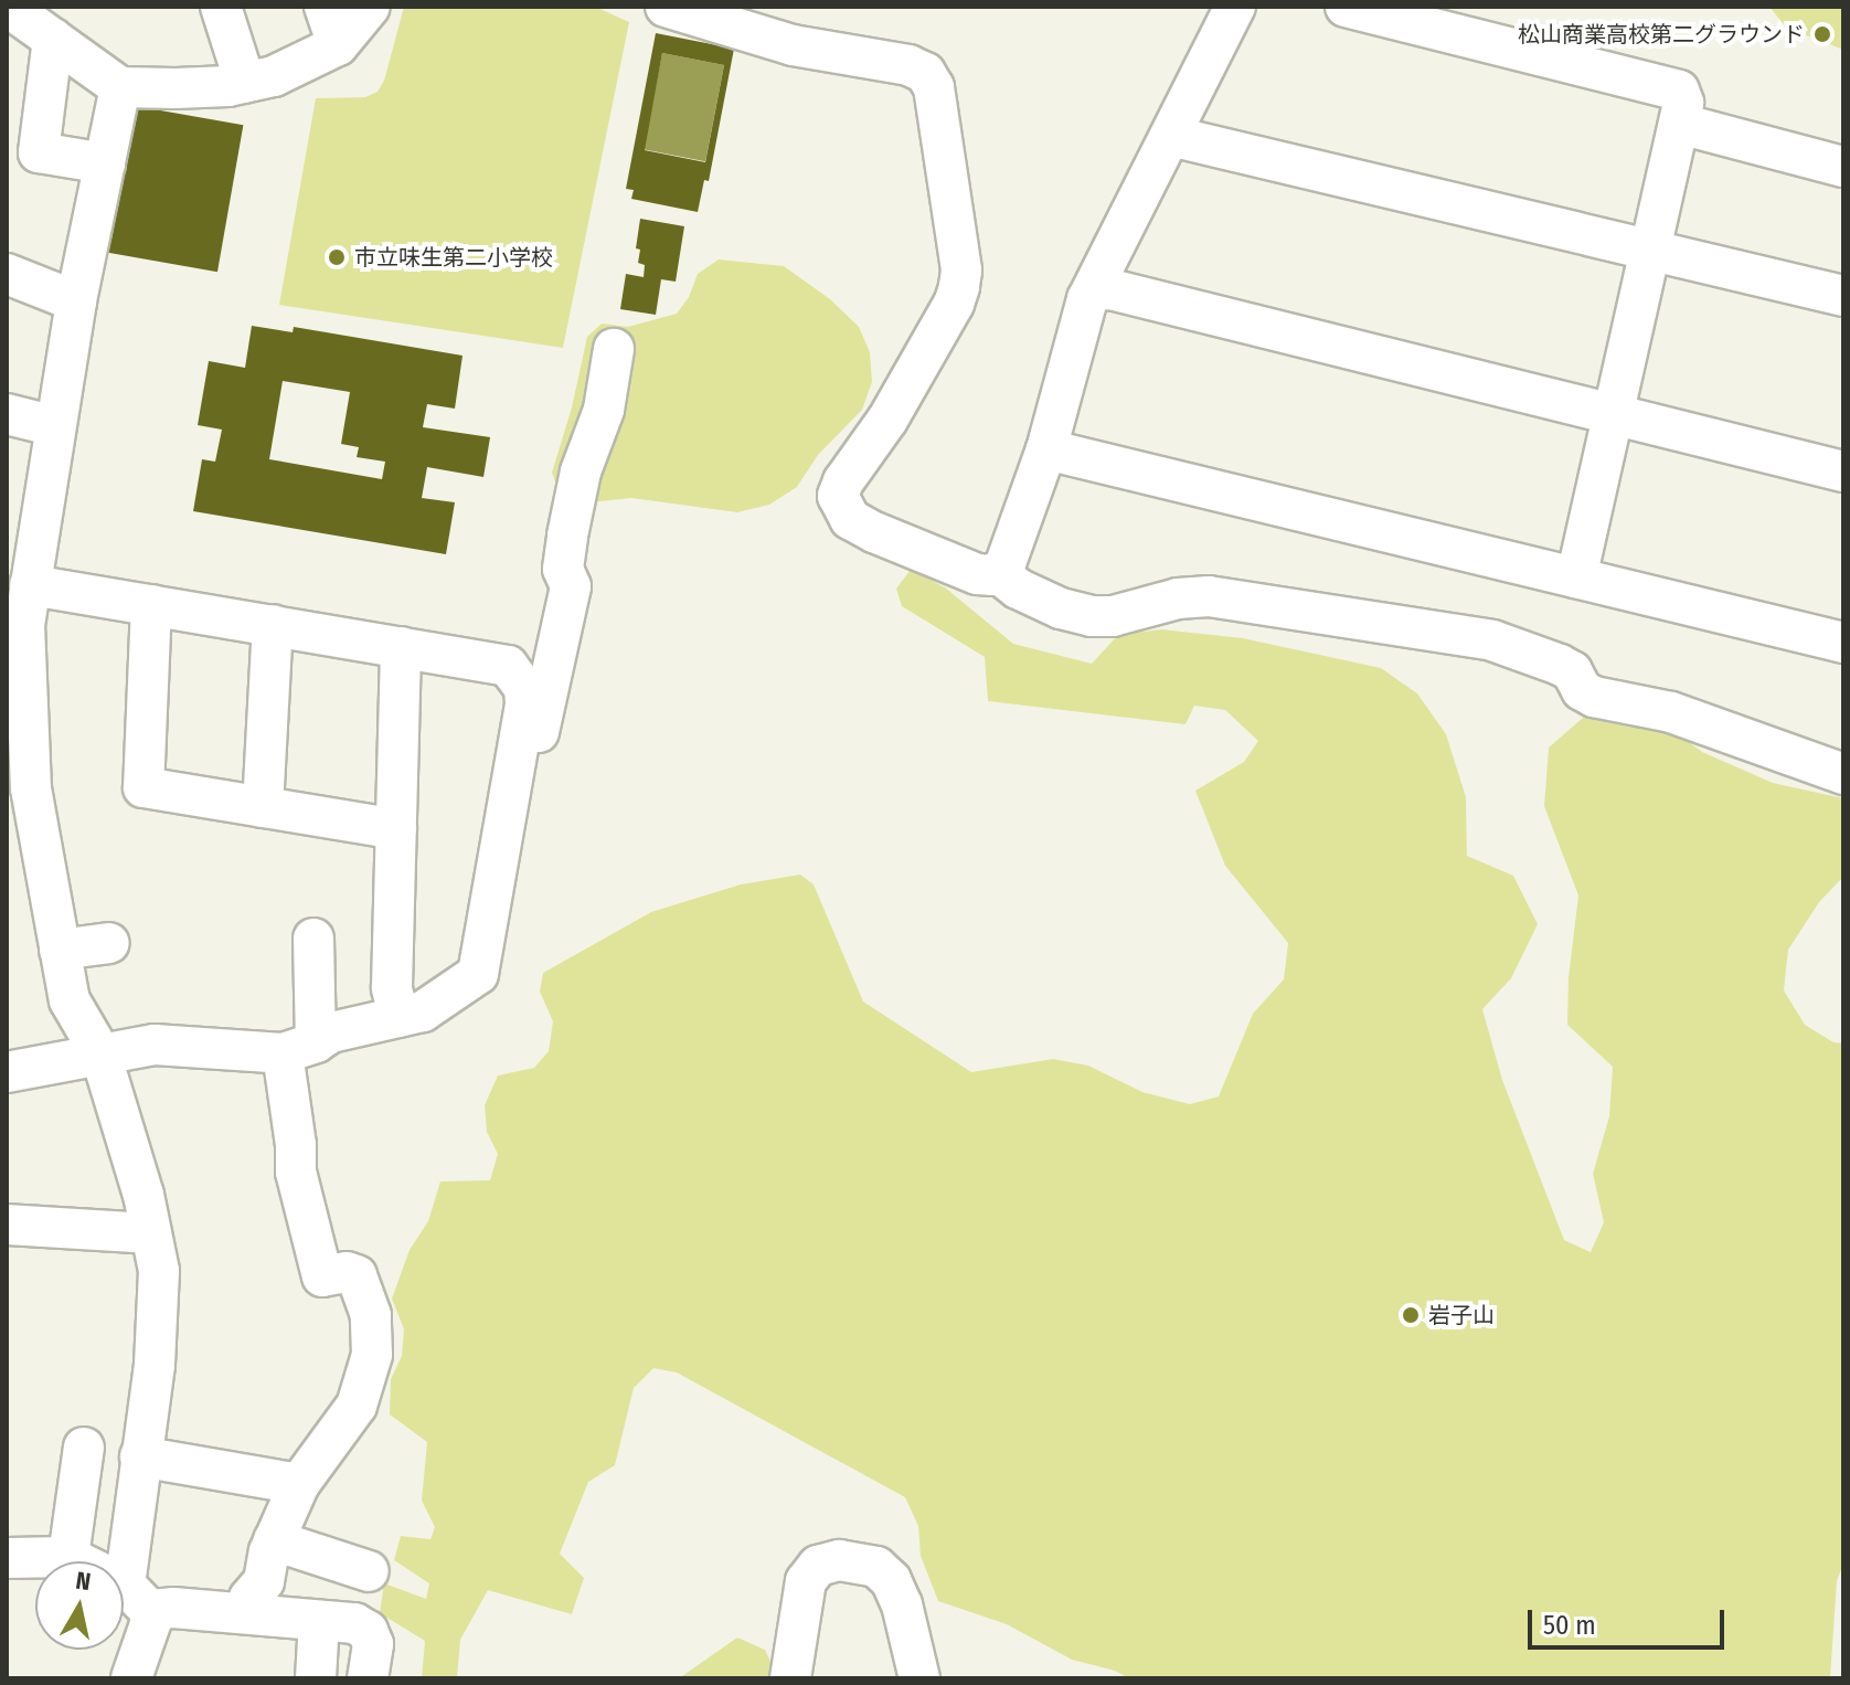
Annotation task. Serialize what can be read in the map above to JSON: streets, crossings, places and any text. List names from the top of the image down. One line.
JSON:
{"places":["松山商業高校第二グラウンド","市立味生第二小学校","岩子山"],"scale_bar":"50 m","north":"top"}
